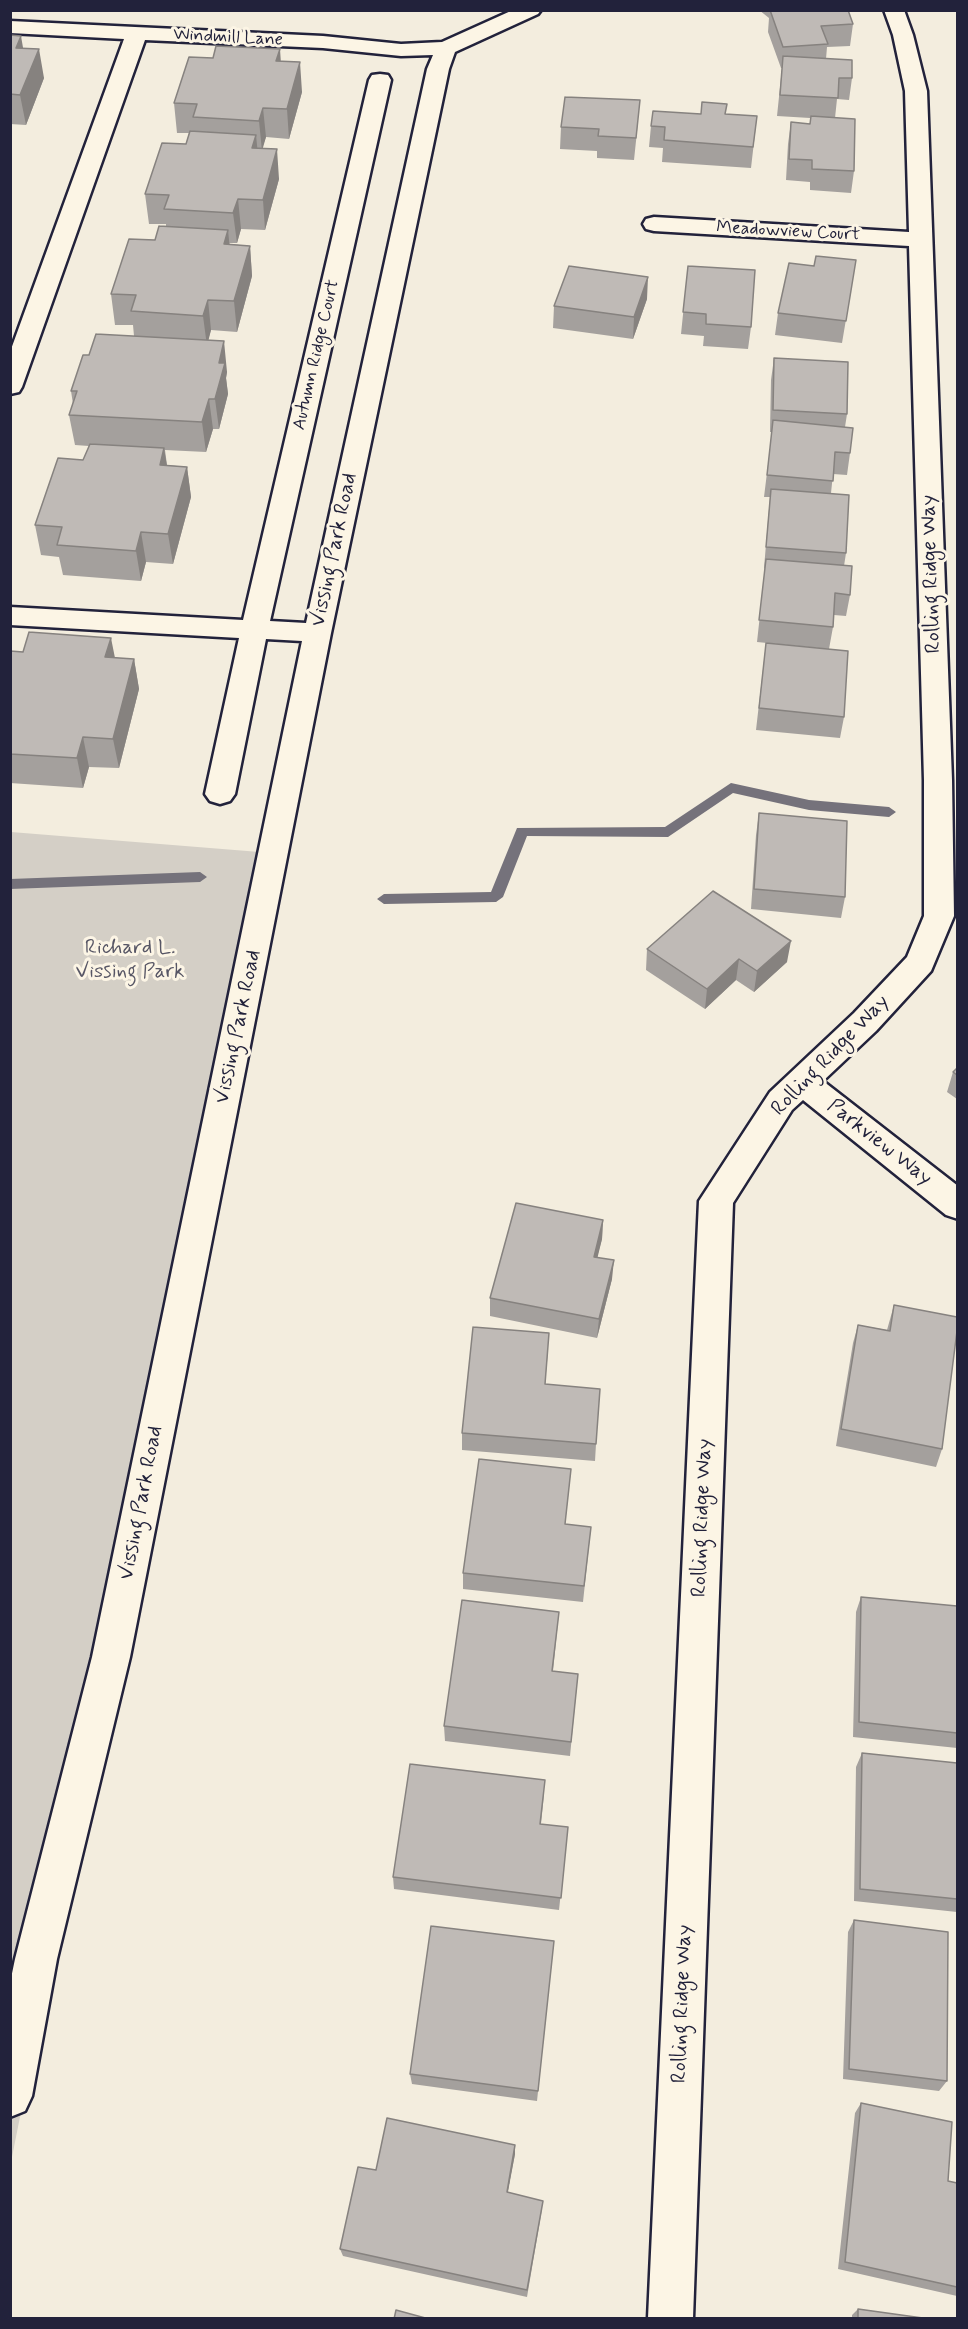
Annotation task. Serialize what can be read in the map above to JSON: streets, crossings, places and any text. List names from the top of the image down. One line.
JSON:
{"streets":{"street":["Windmill Lane","Meadowview Court","Autumn Ridge Court","Vissing Park Road","Rolling Ridge Way","Parkview Way"]},"crossings":[["Windmill Lane","Vissing Park Road"],["Meadowview Court","Rolling Ridge Way"],["Rolling Ridge Way","Parkview Way"]],"parks":["Richard L. Vissing Park"]}
